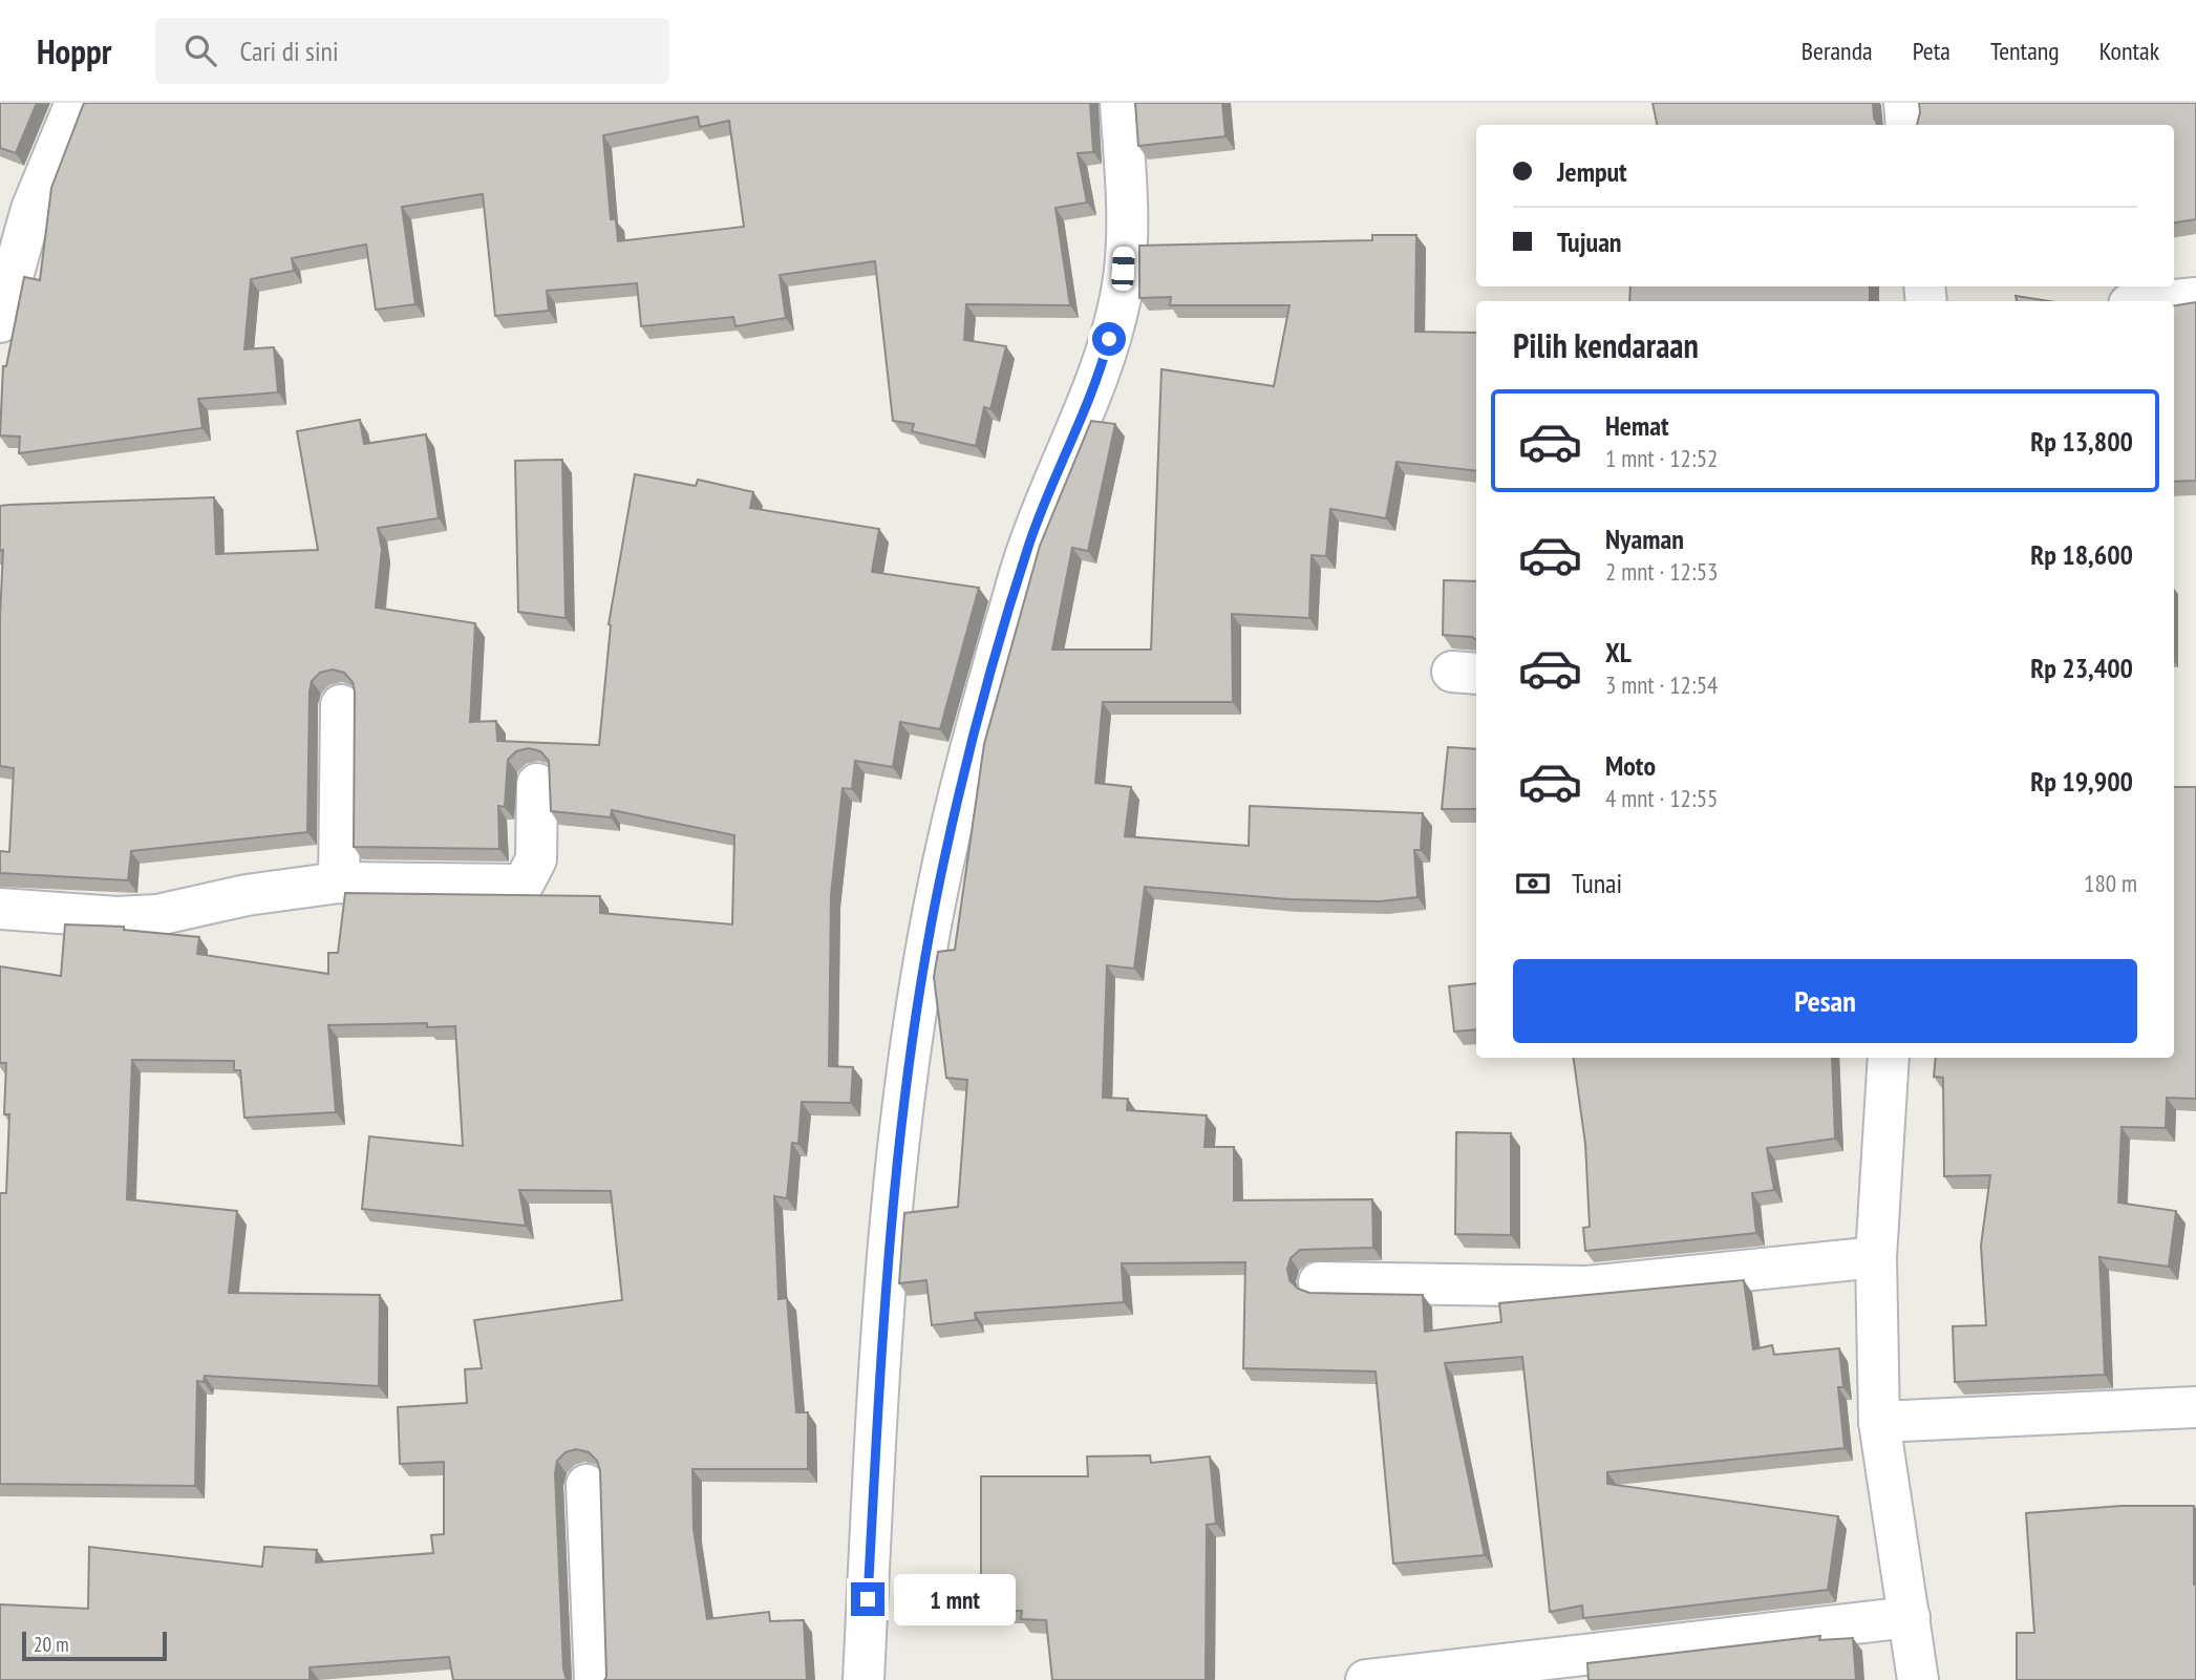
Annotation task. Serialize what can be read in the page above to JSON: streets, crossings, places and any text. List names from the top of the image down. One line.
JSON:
{"scale_bar":"20 m","page":{"header":"Hoppr","search":"Cari di sini","nav":["Beranda","Peta","Tentang","Kontak"],"banner":["Jemput","Tujuan"],"heading":"Pilih kendaraan","list":[{"name":"Hemat","note":"1 mnt · 12:52","value":"Rp 13,800"},{"name":"Nyaman","note":"2 mnt · 12:53","value":"Rp 18,600"},{"name":"XL","note":"3 mnt · 12:54","value":"Rp 23,400"},{"name":"Moto","note":"4 mnt · 12:55","value":"Rp 19,900"}],"pay":["Tunai","180 m"],"buttons":"Pesan","bubble":"1 mnt","scale":"20 m"}}
